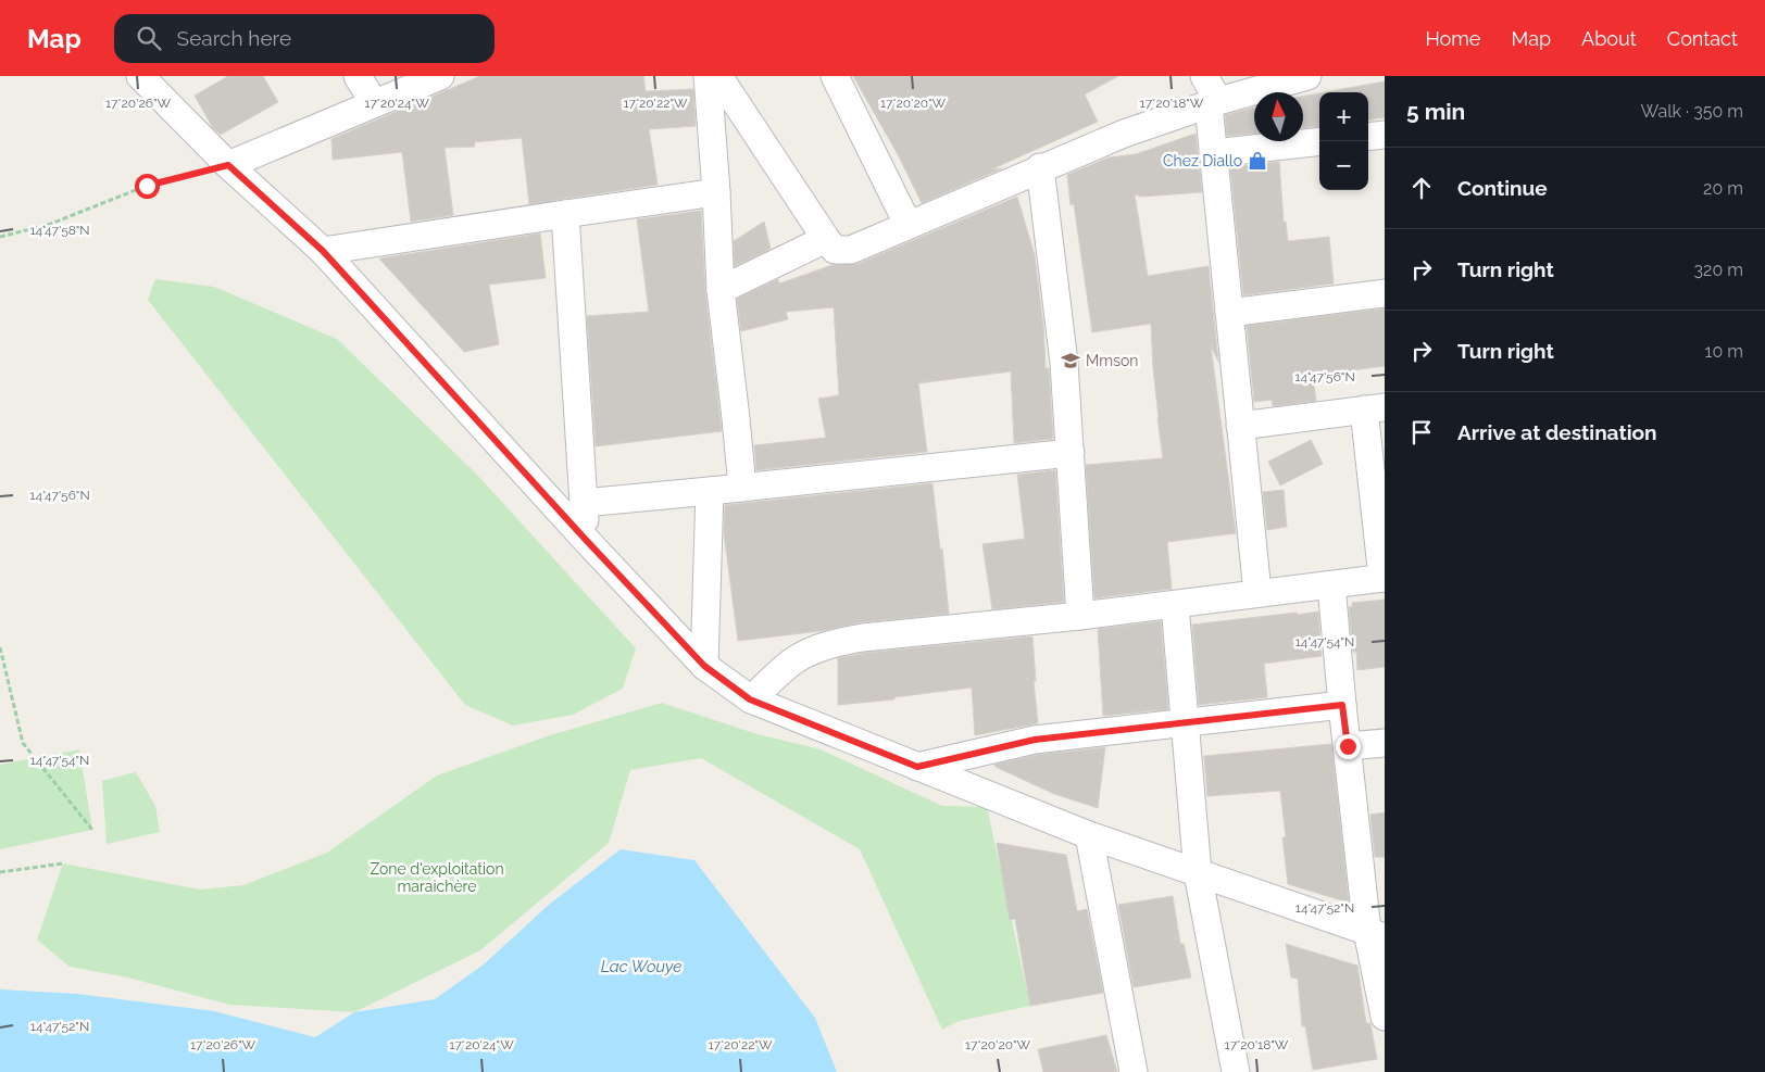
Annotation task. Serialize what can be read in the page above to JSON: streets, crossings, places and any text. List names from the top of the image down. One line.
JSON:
{"water":["Lac Wouye"],"parks":["Zone d'exploitation maraichère"],"places":{"shop":["Chez Diallo"],"school or university":["Mmson"]},"north":"top","page":{"header":"Map","search":"Search here","nav":["Home","Map","About","Contact"],"heading":["5 min","Walk · 350 m"],"map_buttons":["+","−"],"list":[["Continue","20 m"],["Turn right","320 m"],["Turn right","10 m"],"Arrive at destination"]},"coordinates":["17°20'26\"W","17°20'24\"W","17°20'22\"W","17°20'20\"W","17°20'18\"W","14°47'58\"N","14°47'56\"N","14°47'54\"N","14°47'52\"N"]}
